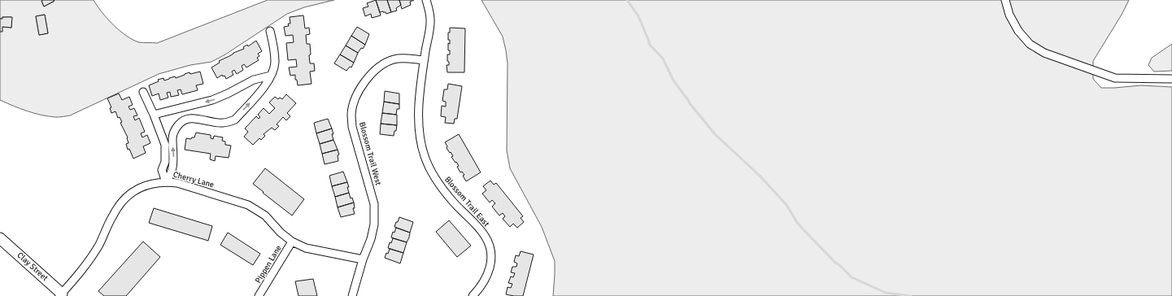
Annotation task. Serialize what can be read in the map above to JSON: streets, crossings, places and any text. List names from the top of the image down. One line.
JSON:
{"streets":{"street":["Blossom Trail West","Cherry Lane","Blossom Trail East","Pippen Lane","Clay Street"]},"crossings":[["Blossom Trail West","Cherry Lane"],["Blossom Trail West","Blossom Trail East"],["Cherry Lane","Pippen Lane"],["Cherry Lane","Clay Street"]]}
